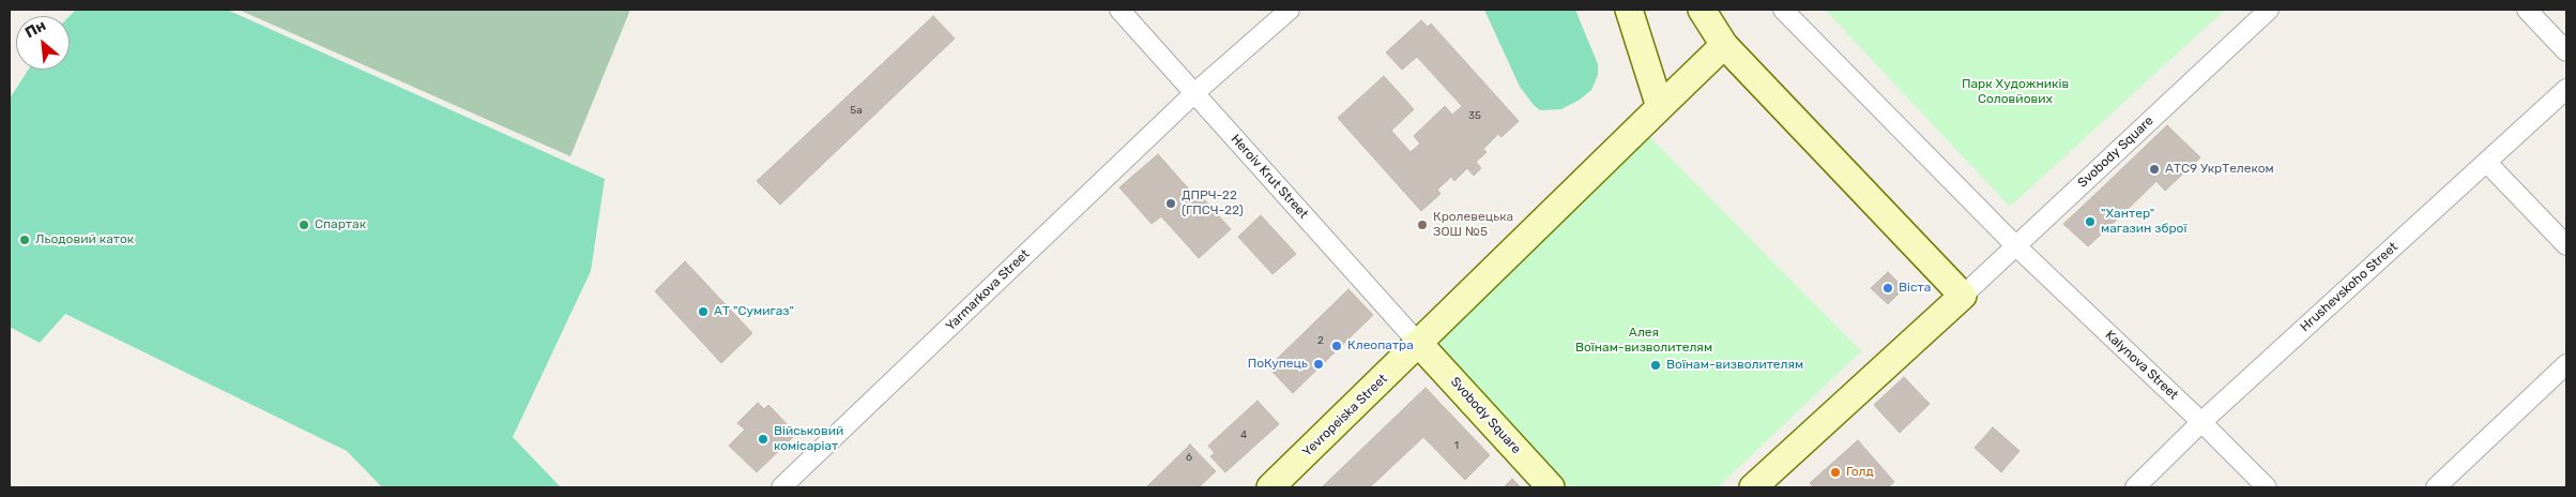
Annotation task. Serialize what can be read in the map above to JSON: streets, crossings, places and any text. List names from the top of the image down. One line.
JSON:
{"streets":{"street":["Svobody Square","Heroiv Krut Street","Hrushevskoho Street","Yarmarkova Street","Kalynova Street","Yevropeiska Street"]},"crossings":[["Svobody Square","Heroiv Krut Street"],["Svobody Square","Kalynova Street"],["Svobody Square","Yevropeiska Street"],["Heroiv Krut Street","Yarmarkova Street"],["Heroiv Krut Street","Yevropeiska Street"],["Hrushevskoho Street","Kalynova Street"]],"parks":["Парк Художників Соловйових","Алея Воїнам-визволителям"],"places":["АТС9 УкрТелеком","ДПРЧ-22 (ГПСЧ-22)","\"Хантер\" магазин зброї","Спартак","Кролевецька ЗОШ №5","Льодовий каток","Віста","АТ \"Сумигаз\"","Клеопатра","ПоКупець","Воїнам-визволителям","Військовий комісаріат","Голд"],"house_numbers":["5а","35","2","4","1","6"],"north":"top left"}
